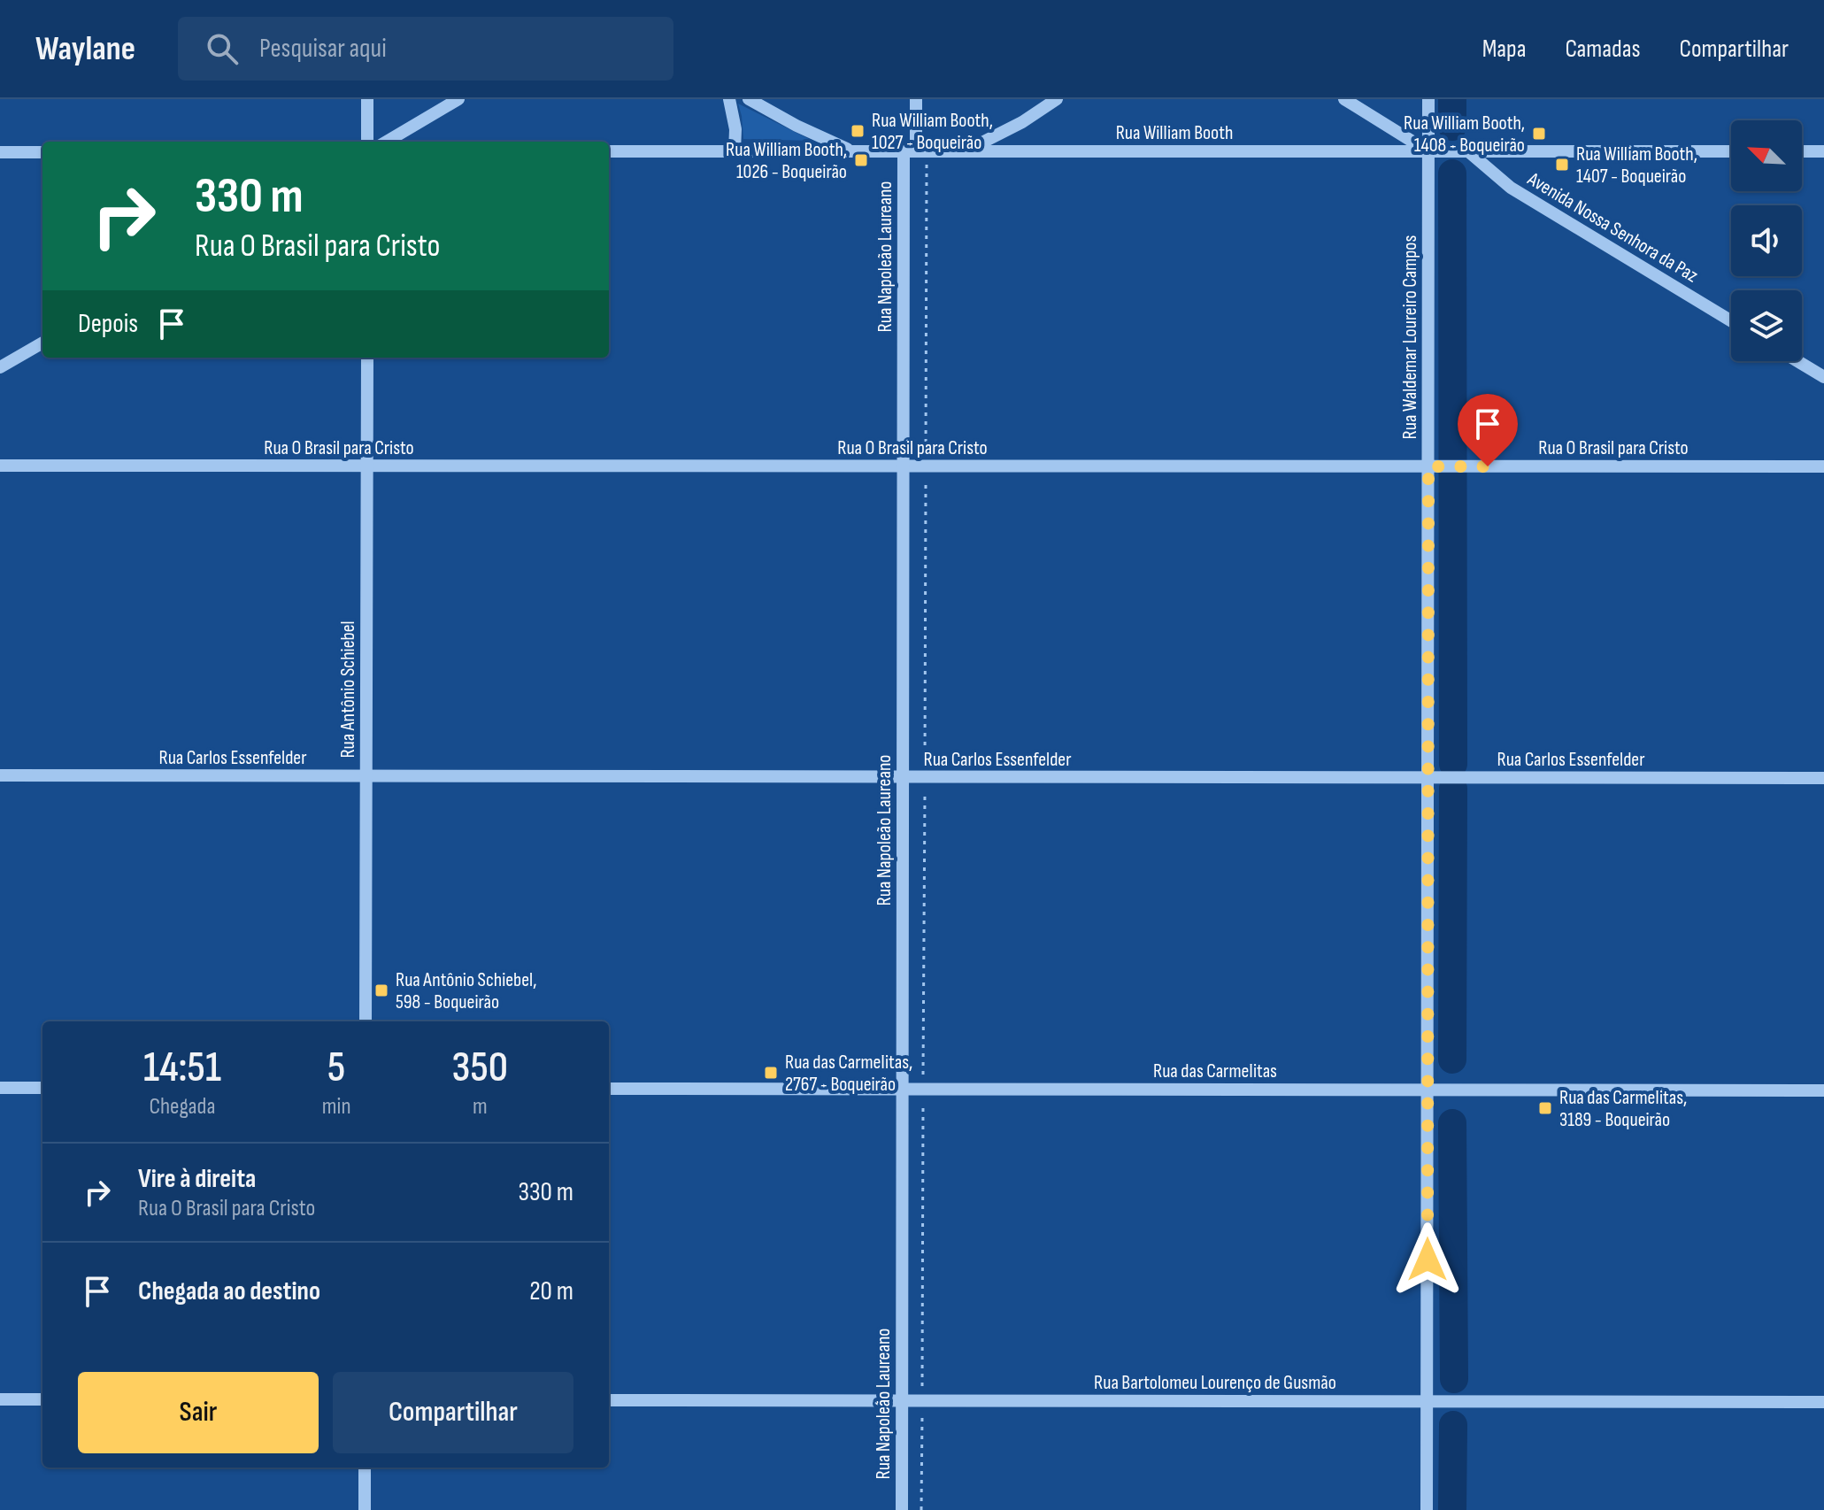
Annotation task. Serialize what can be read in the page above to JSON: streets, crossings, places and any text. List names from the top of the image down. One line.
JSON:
{"streets":{"street":["Rua William Booth","Avenida Nossa Senhora da Paz","Rua Napoleão Laureano","Rua Waldemar Loureiro Campos","Rua O Brasil para Cristo","Rua Antônio Schiebel","Rua Carlos Essenfelder","Rua das Carmelitas","Rua Bartolomeu Lourenço de Gusmão"]},"crossings":[["Rua William Booth","Avenida Nossa Senhora da Paz"],["Rua William Booth","Rua Napoleão Laureano"],["Rua William Booth","Rua Waldemar Loureiro Campos"],["Rua Napoleão Laureano","Rua O Brasil para Cristo"],["Rua Napoleão Laureano","Rua Carlos Essenfelder"],["Rua Napoleão Laureano","Rua das Carmelitas"],["Rua Napoleão Laureano","Rua Bartolomeu Lourenço de Gusmão"],["Rua Waldemar Loureiro Campos","Rua O Brasil para Cristo"],["Rua Waldemar Loureiro Campos","Rua Carlos Essenfelder"],["Rua Waldemar Loureiro Campos","Rua das Carmelitas"],["Rua Waldemar Loureiro Campos","Rua Bartolomeu Lourenço de Gusmão"],["Rua O Brasil para Cristo","Rua Antônio Schiebel"],["Rua Antônio Schiebel","Rua Carlos Essenfelder"]],"places":{"transit":["Rua William Booth, 1027 - Boqueirão","Rua William Booth, 1408 - Boqueirão","Rua William Booth, 1026 - Boqueirão","Rua William Booth, 1407 - Boqueirão","Rua Antônio Schiebel, 598 - Boqueirão","Rua das Carmelitas, 2767 - Boqueirão","Rua das Carmelitas, 3189 - Boqueirão"]},"north":"top left","page":{"header":"Waylane","search":"Pesquisar aqui","nav":["Mapa","Camadas","Compartilhar"],"turn":["330 m","Rua O Brasil para Cristo"],"then":"Depois","eta":["14:51","Chegada","5","min","350","m"],"list":[{"name":"Vire à direita","note":"Rua O Brasil para Cristo","value":"330 m"},{"name":"Chegada ao destino","value":"20 m"}],"buttons":["Sair","Compartilhar"]}}
